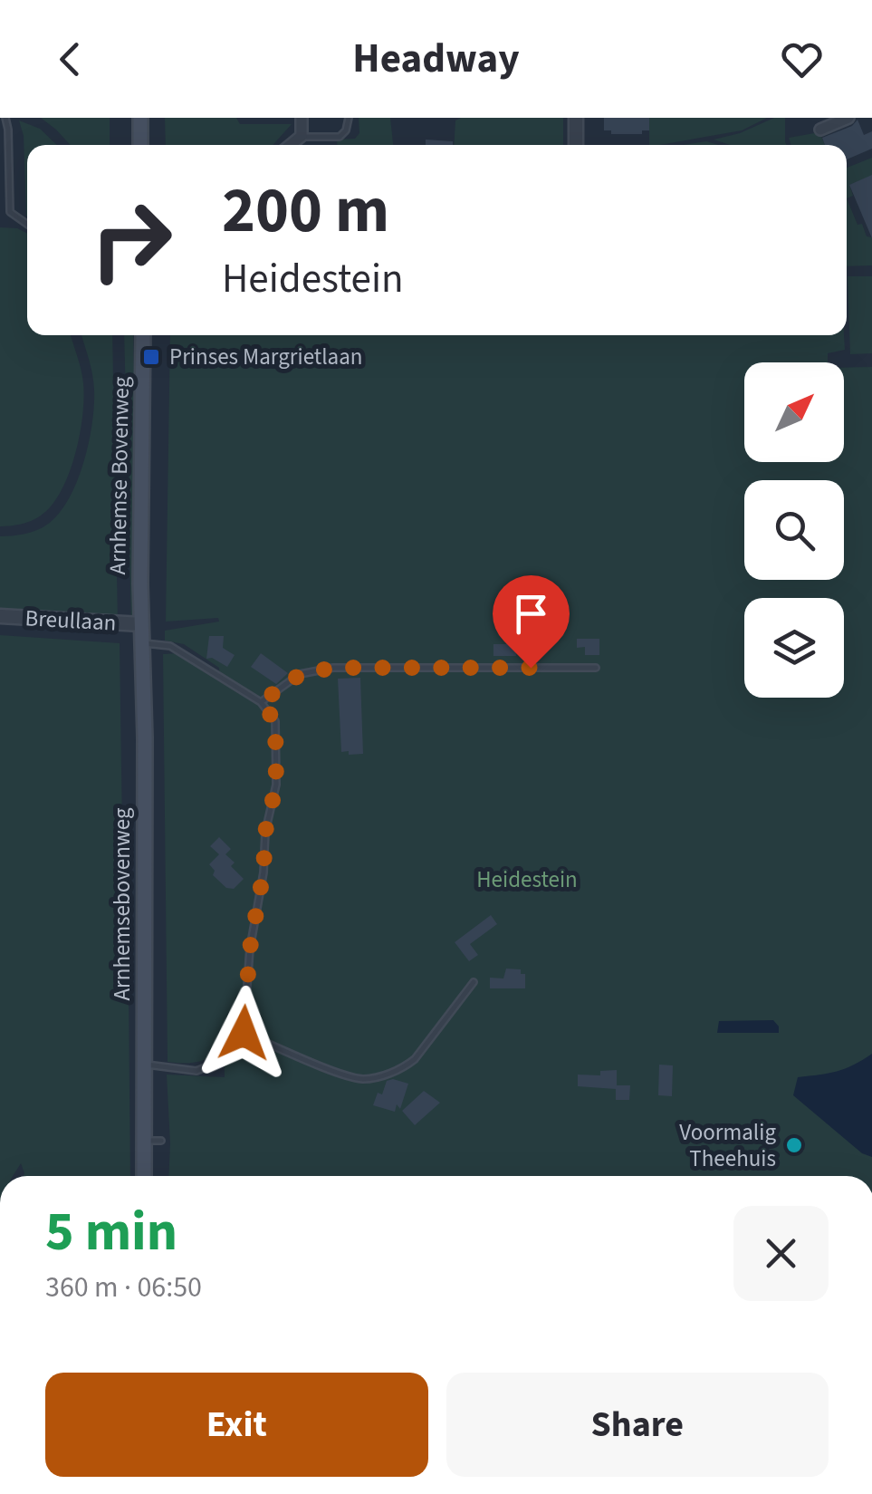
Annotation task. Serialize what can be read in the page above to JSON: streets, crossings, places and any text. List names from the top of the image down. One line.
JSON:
{"streets":{"main road":["Arnhemse Bovenweg","Arnhemsebovenweg"],"street":["Breullaan"]},"crossings":[["Arnhemse Bovenweg","Breullaan"],["Arnhemse Bovenweg","Arnhemsebovenweg"],["Breullaan","Arnhemsebovenweg"]],"parks":["Heidestein"],"places":{"transit":["Prinses Margrietlaan"],"other":["Voormalig Theehuis"]},"north":"top right","page":{"header":"Headway","turn":["200 m","Heidestein"],"heading":["5 min","360 m · 06:50"],"buttons":["Exit","Share"]}}
